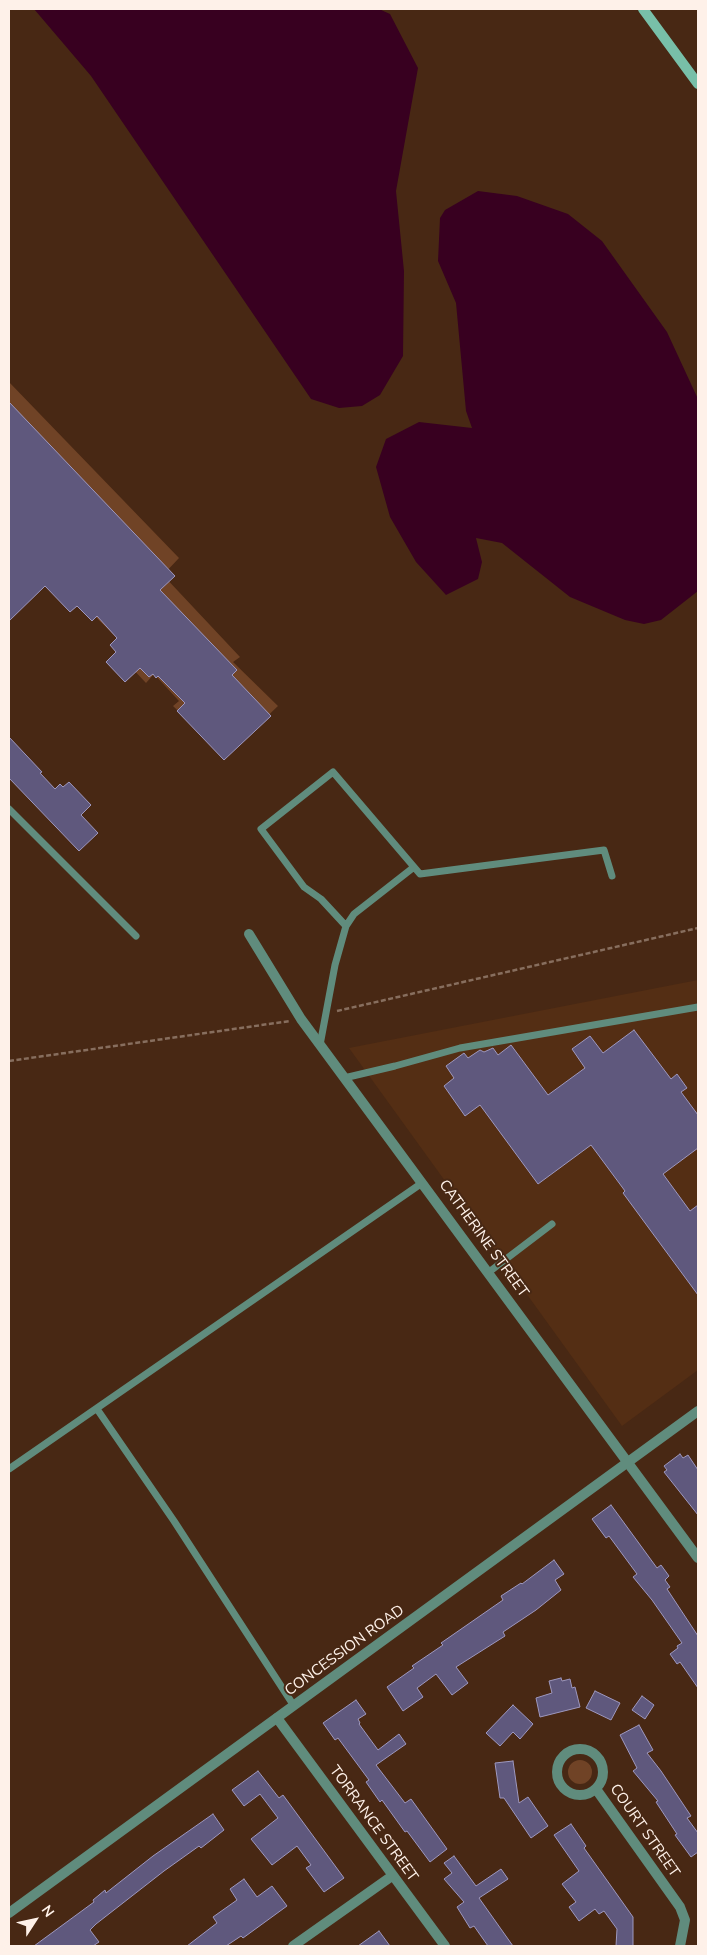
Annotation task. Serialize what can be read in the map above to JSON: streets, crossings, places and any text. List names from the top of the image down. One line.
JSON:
{"streets":{"street":["CATHERINE STREET","CONCESSION ROAD","TORRANCE STREET","COURT STREET"]},"crossings":[["CATHERINE STREET","CONCESSION ROAD"],["CONCESSION ROAD","TORRANCE STREET"]],"north":"top right"}
